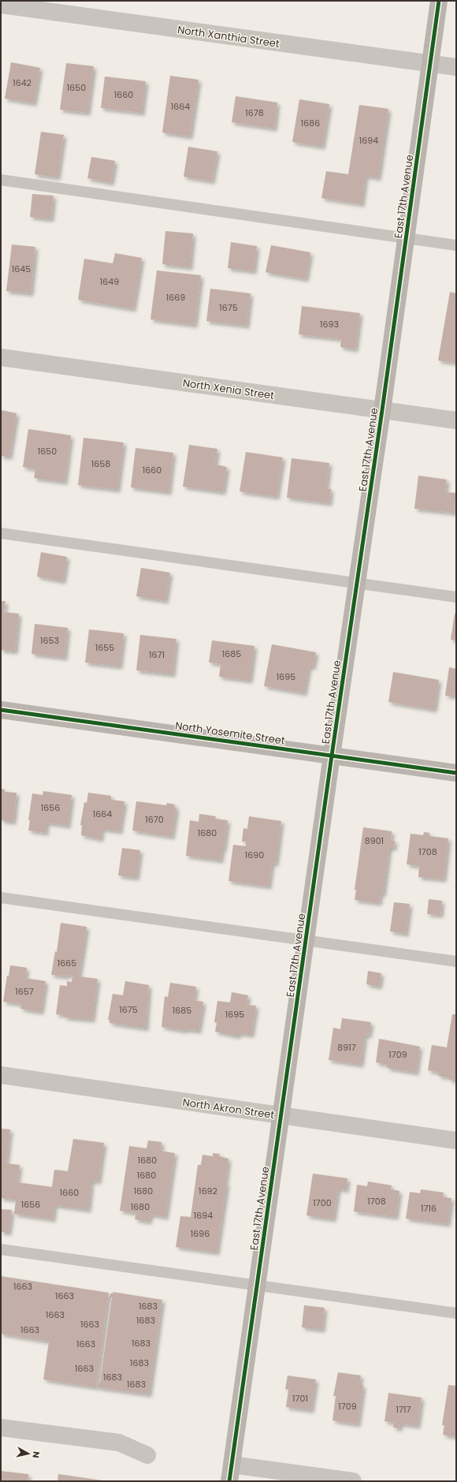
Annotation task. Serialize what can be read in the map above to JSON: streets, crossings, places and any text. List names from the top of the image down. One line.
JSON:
{"streets":{"street":["North Xanthia Street","East 17th Avenue","North Xenia Street","North Yosemite Street","North Akron Street"]},"crossings":[["North Xanthia Street","East 17th Avenue"],["East 17th Avenue","North Xenia Street"],["East 17th Avenue","North Yosemite Street"],["East 17th Avenue","North Akron Street"]],"house_numbers":["1642","1650","1660","1664","1678","1686","1694","1645","1649","1669","1675","1693","1650","1658","1660","1653","1655","1685","1671","1695","1656","1664","1670","1680","8901","1708","1690","1665","1657","1675","1685","1695","8917","1709","1680","1680","1680","1692","1660","1708","1700","1656","1680","1716","1694","1696","1663","1663","1683","1663","1683","1663","1663","1683","1663","1683","1663","1683","1683","1701","1709","1717"],"north":"right"}
